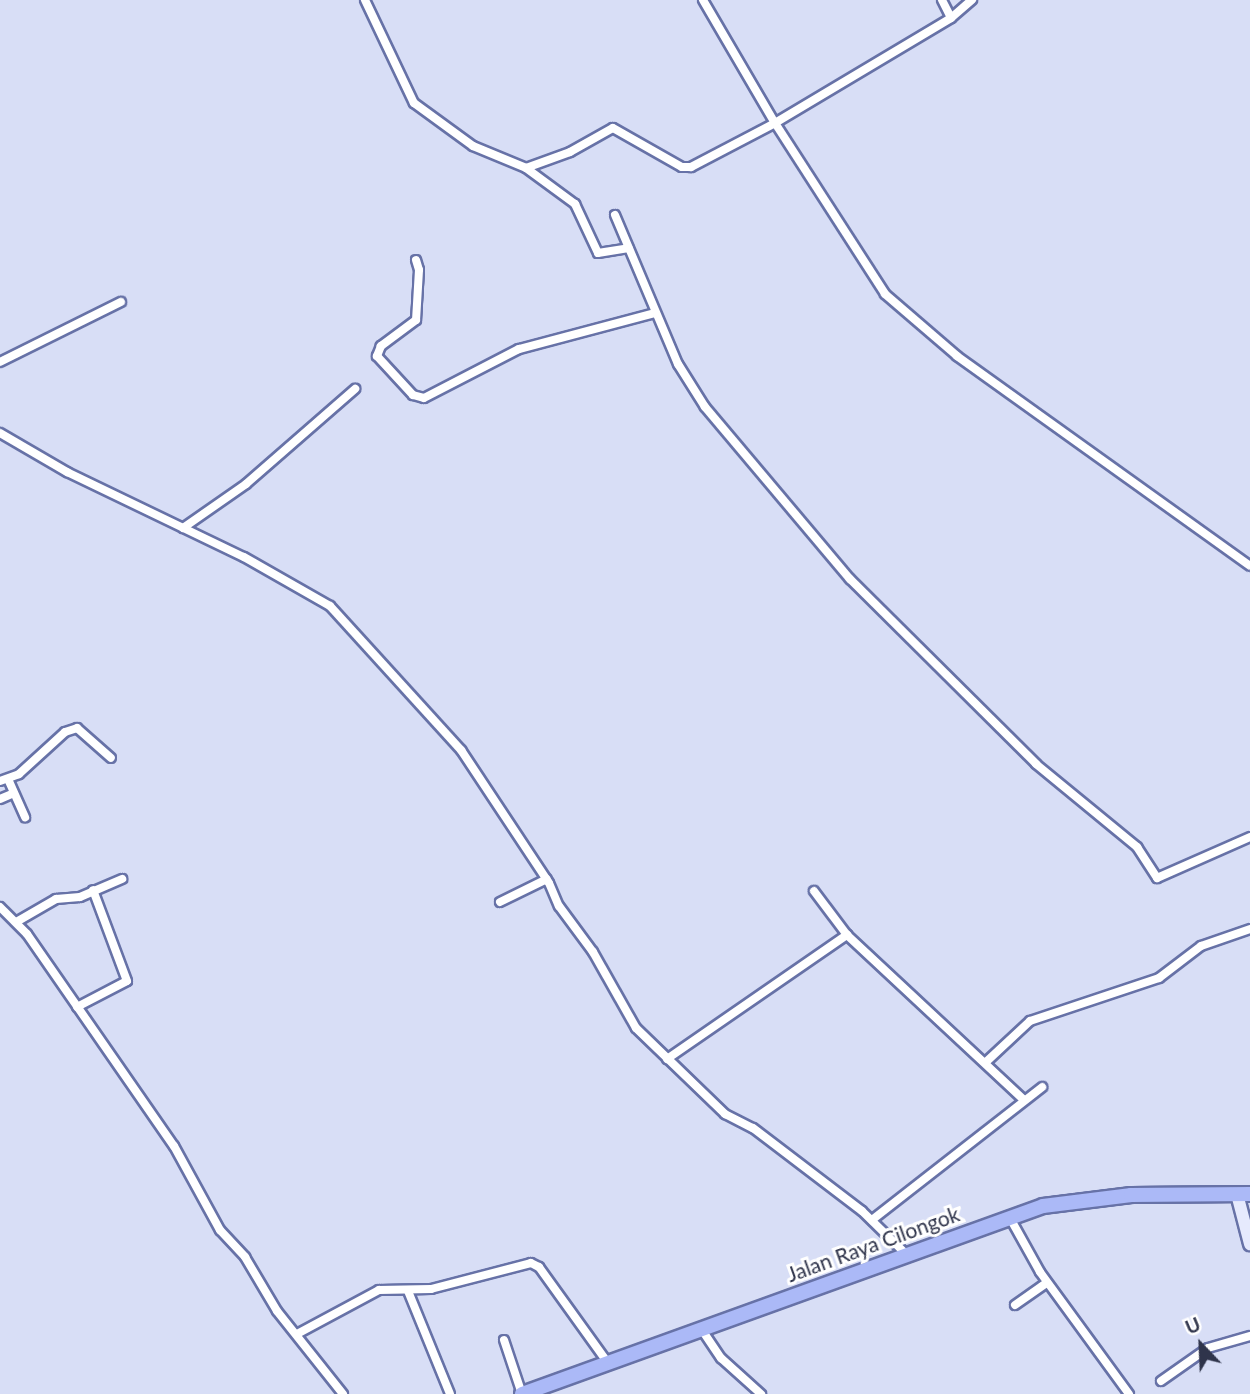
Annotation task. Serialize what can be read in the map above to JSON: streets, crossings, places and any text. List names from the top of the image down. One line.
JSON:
{"streets":{"highway":["Jalan Raya Cilongok"]},"north":"top left"}
